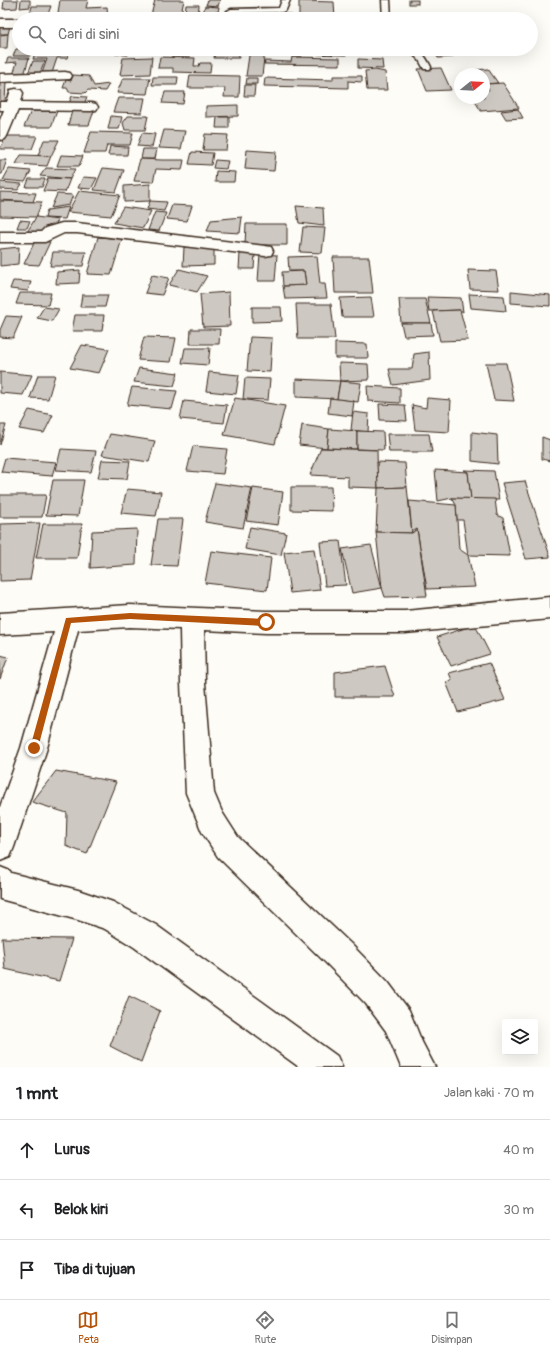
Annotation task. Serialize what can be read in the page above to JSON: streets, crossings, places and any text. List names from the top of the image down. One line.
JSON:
{"north":"right","page":{"search":"Cari di sini","heading":["1 mnt","Jalan kaki · 70 m"],"list":[["Lurus","40 m"],["Belok kiri","30 m"],"Tiba di tujuan"],"nav":["Peta","Rute","Disimpan"]}}
